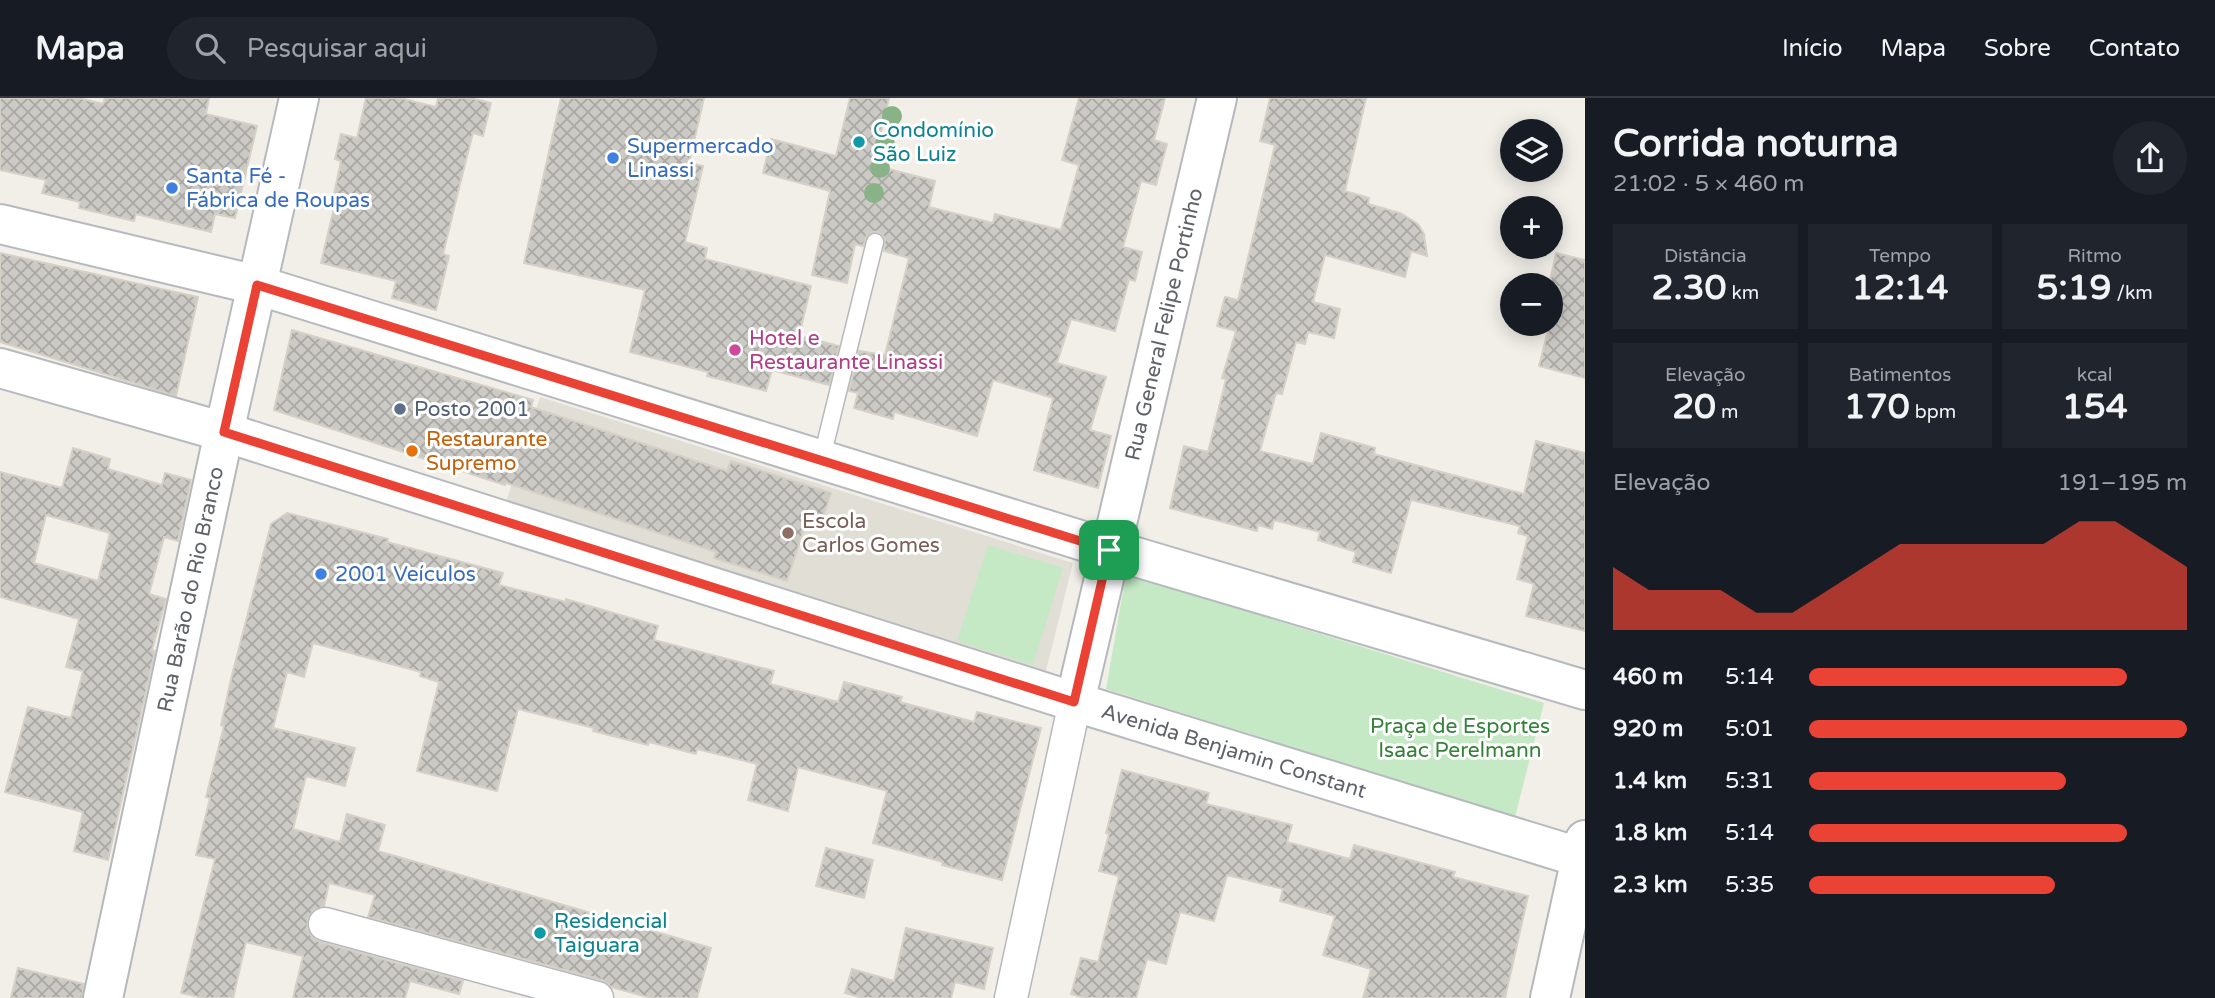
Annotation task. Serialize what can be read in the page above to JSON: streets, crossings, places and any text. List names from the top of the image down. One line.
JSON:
{"streets":{"main road":["Rua General Felipe Portinho","Rua Barão do Rio Branco","Avenida Benjamin Constant"]},"crossings":[["Rua General Felipe Portinho","Avenida Benjamin Constant"],["Rua Barão do Rio Branco","Avenida Benjamin Constant"]],"parks":["Praça de Esportes Isaac Perelmann"],"places":["Condomínio São Luiz","Supermercado Linassi","Santa Fé - Fábrica de Roupas","Hotel e Restaurante Linassi","Posto 2001","Restaurante Supremo","Escola Carlos Gomes","2001 Veículos","Residencial Taiguara"],"page":{"header":"Mapa","search":"Pesquisar aqui","nav":["Início","Mapa","Sobre","Contato"],"heading":["Corrida noturna","21:02 · 5 × 460 m"],"map_buttons":["+","−"],"stats":[["Distância","2.30 km"],["Tempo","12:14"],["Ritmo","5:19 /km"],["Elevação","20 m"],["Batimentos","170 bpm"],["kcal","154"]],"chart":["Elevação","191–195 m"],"list":[{"name":"460 m","note":"5:14"},{"name":"920 m","note":"5:01"},{"name":"1.4 km","note":"5:31"},{"name":"1.8 km","note":"5:14"},{"name":"2.3 km","note":"5:35"}]}}
